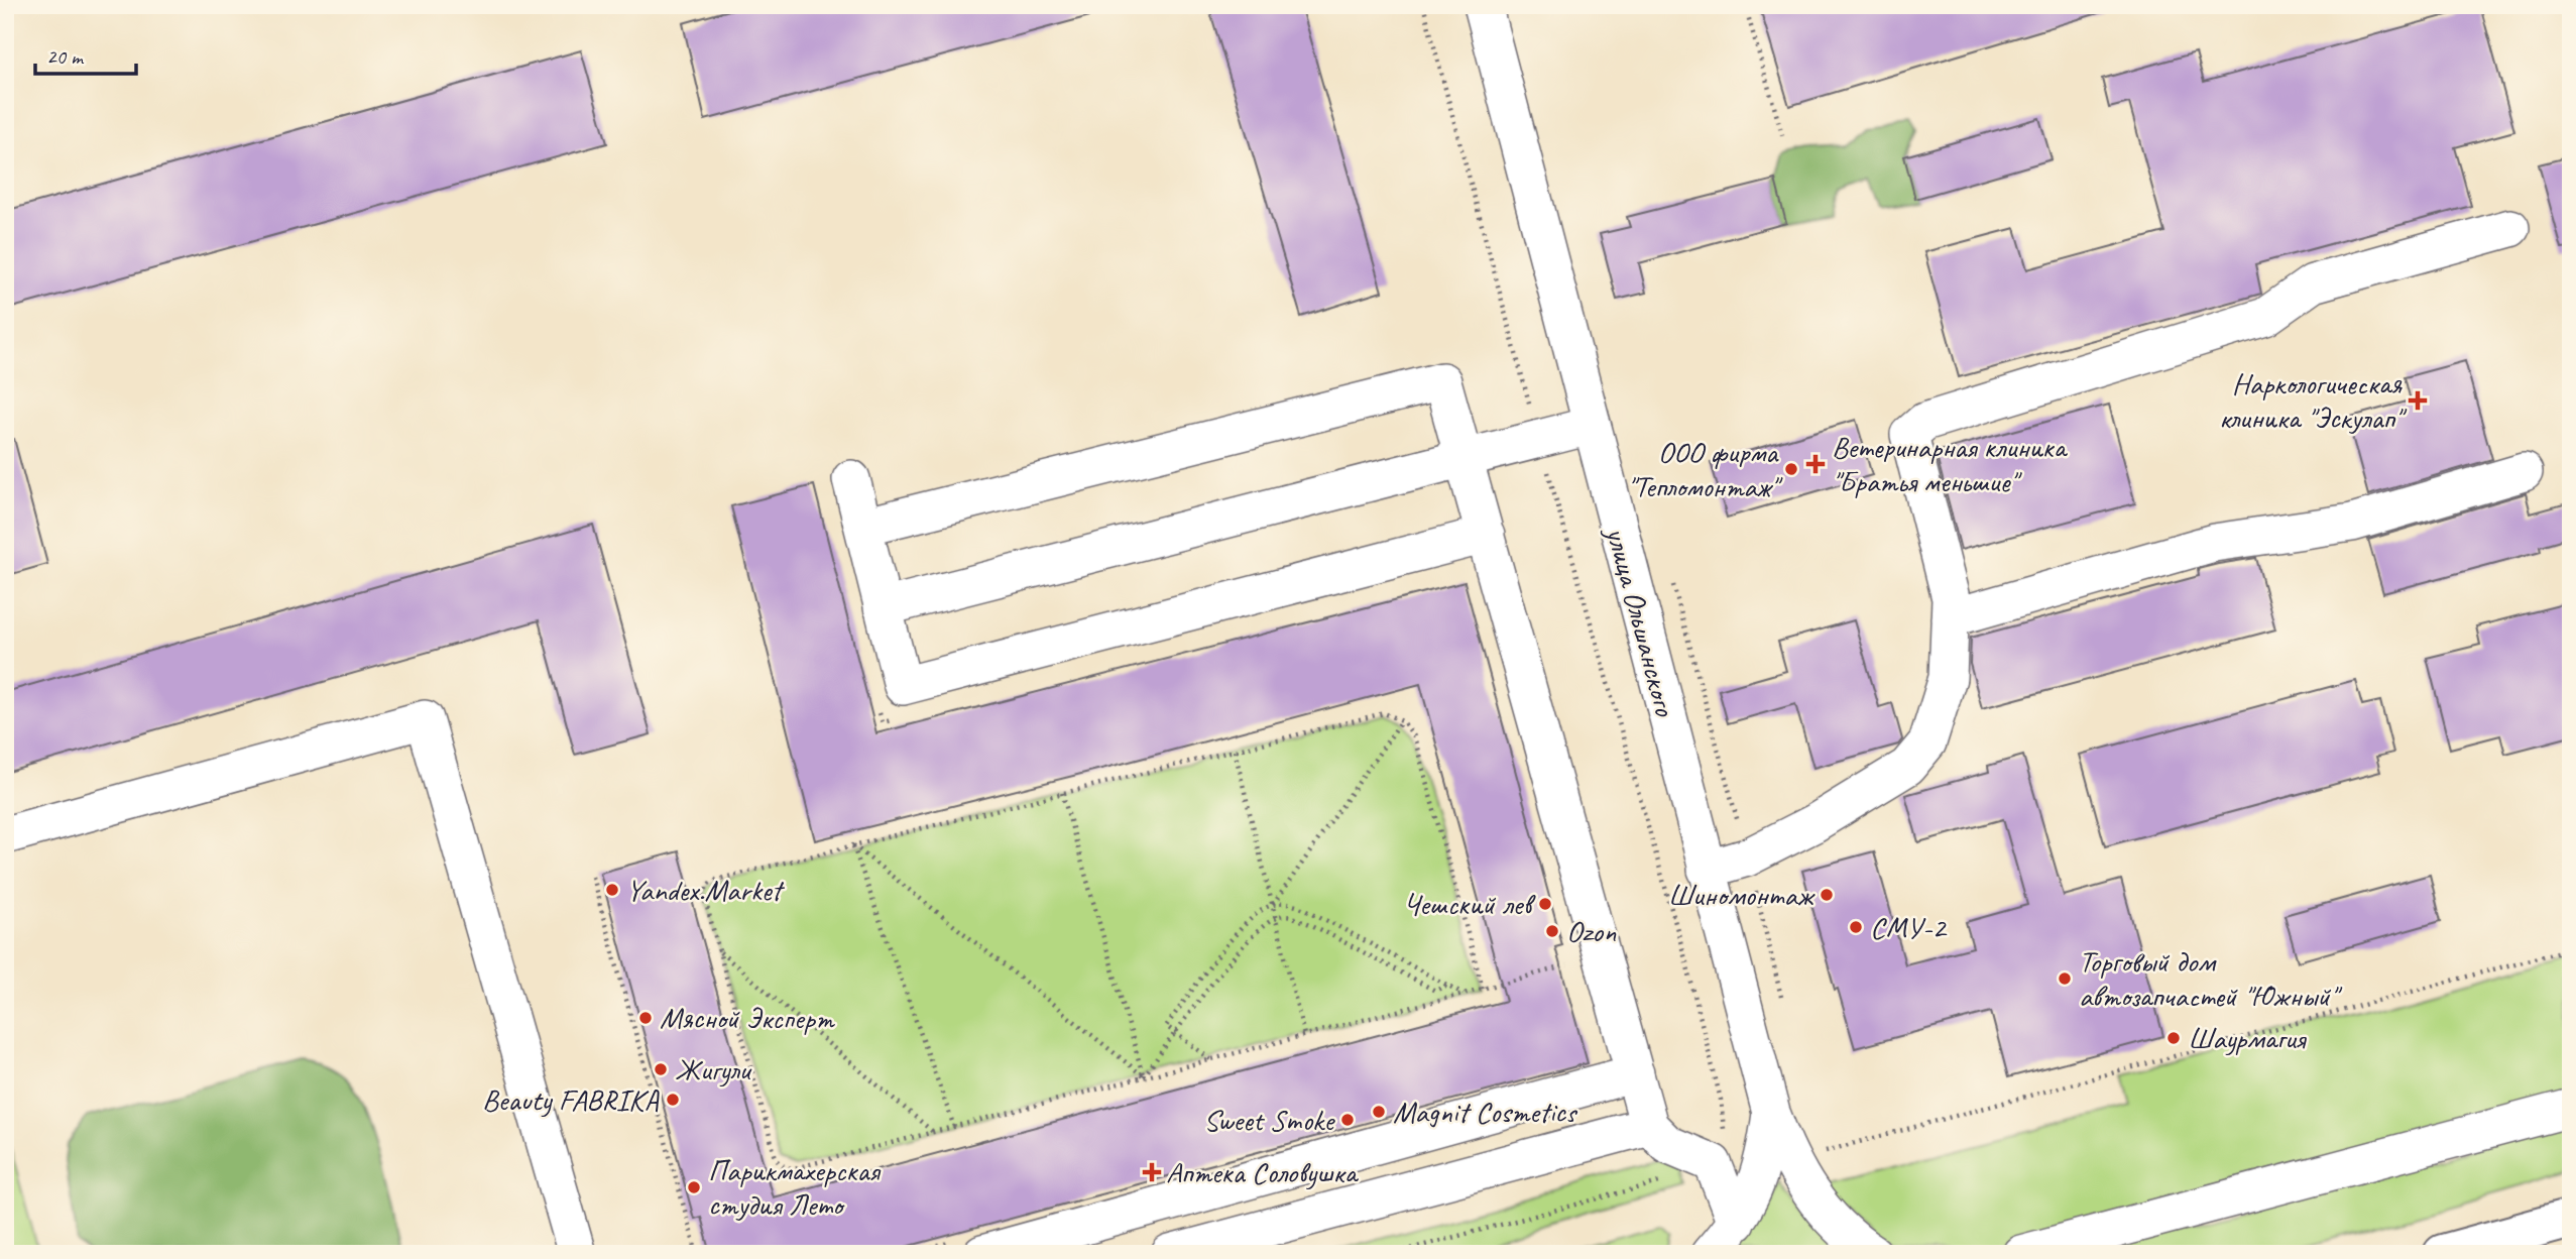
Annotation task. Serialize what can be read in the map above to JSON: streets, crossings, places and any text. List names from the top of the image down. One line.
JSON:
{"streets":{"street":["улица Ольшанского"]},"places":{"health":["Наркологическая клиника \"Эскулап\"","Ветеринарная клиника \"Братья меньшие\"","Аптека Соловушка"],"other":["ООО фирма \"Тепломонтаж\"","Yandex.Market","Шиномонтаж","Чешский лев","СМУ-2","Ozon","Торговый дом автозапчастей \"Южный\"","Мясной Эксперт","Шаурмагия","Жигули","Beauty FABRIKA","Magnit Cosmetics","Sweet Smoke","Парикмаxерская студия Лето"]},"scale_bar":"20 m"}
